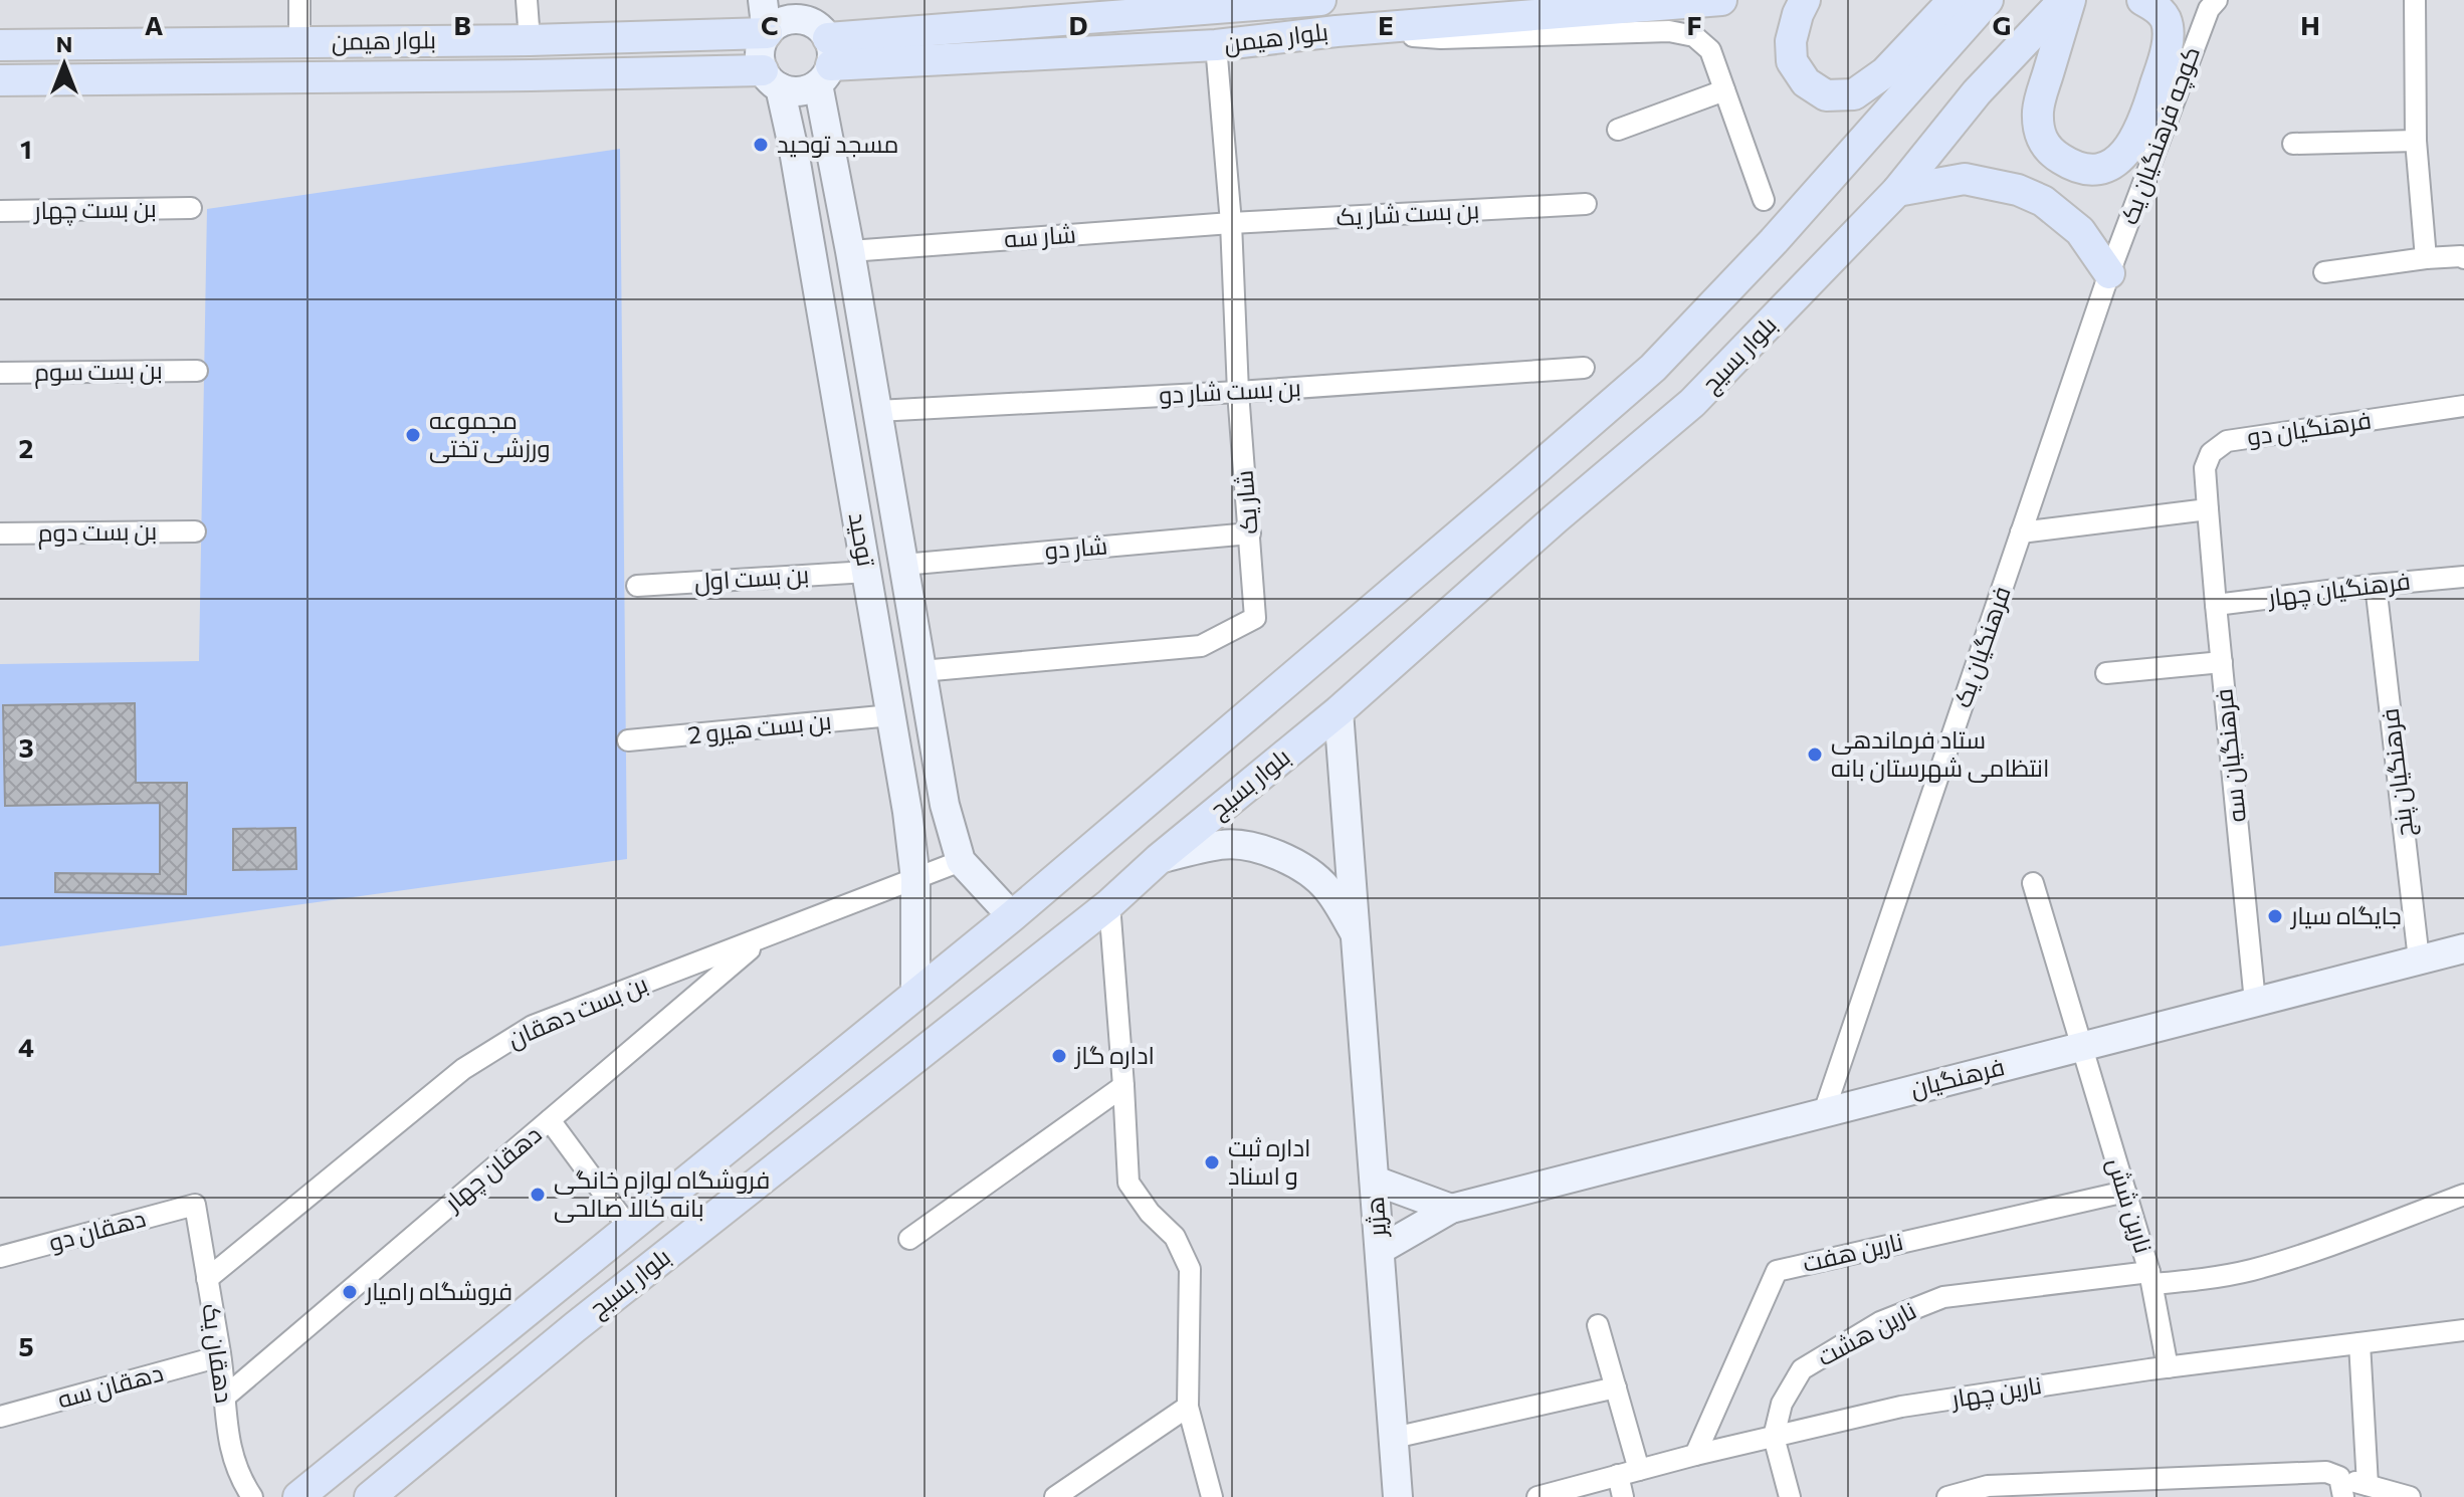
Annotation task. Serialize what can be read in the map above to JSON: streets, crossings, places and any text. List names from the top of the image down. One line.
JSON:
{"streets":{"main road":["بلوار هیمن","بلوار بسیج","توحید","فرهنگیان","هژیر"],"street":["کوچه فرهنگیان یک","بن بست چهار","بن بست شار یک","شار سه","بن بست سوم","بن بست شار دو","فرهنگیان دو","شار یک","بن بست دوم","شار دو","بن بست اول","فرهنگیان چهار","فرهنگیان یک","بن بست هیرو 2","فرهنگیان سه","فرهنگیان پنج","بن بست دهقان","دهقان چهار","نارین شش","دهقان دو","نارین هفت","نارین هشت","دهقان یک","دهقان سه","نارین چهار"]},"crossings":[["بلوار هیمن","شار یک"],["بلوار هیمن","توحید"],["کوچه فرهنگیان یک","فرهنگیان یک"],["بن بست شار یک","شار سه"],["بن بست شار یک","شار یک"],["شار سه","شار یک"],["شار سه","توحید"],["بلوار بسیج","توحید"],["بلوار بسیج","هژیر"],["بن بست شار دو","شار یک"],["بن بست شار دو","توحید"],["فرهنگیان دو","فرهنگیان سه"],["شار یک","توحید"],["شار یک","شار دو"],["توحید","شار دو"],["توحید","بن بست اول"],["توحید","بن بست هیرو 2"],["توحید","بن بست دهقان"],["فرهنگیان چهار","فرهنگیان سه"],["فرهنگیان چهار","فرهنگیان پنج"],["فرهنگیان یک","فرهنگیان"],["فرهنگیان سه","فرهنگیان"],["فرهنگیان پنج","فرهنگیان"],["بن بست دهقان","دهقان چهار"],["بن بست دهقان","دهقان یک"],["فرهنگیان","نارین شش"],["فرهنگیان","هژیر"],["دهقان چهار","دهقان یک"],["نارین شش","نارین هفت"],["نارین شش","نارین هشت"],["نارین شش","نارین چهار"],["دهقان دو","دهقان یک"],["نارین هفت","نارین چهار"],["نارین هشت","نارین چهار"],["دهقان یک","دهقان سه"]],"places":["مسجد توحید","مجموعه ورزشی تختی","ستاد فرماندهی انتظامی شهرستان بانه","جایگاه سیار","اداره گاز","اداره ثبت و اسناد","فروشگاه لوازم خانگی بانه کالا صالحی","فروشگاه رامیار"],"north":"top","grid":{"columns":["A","B","C","D","E","F","G","H"],"rows":["1","2","3","4","5"]}}
